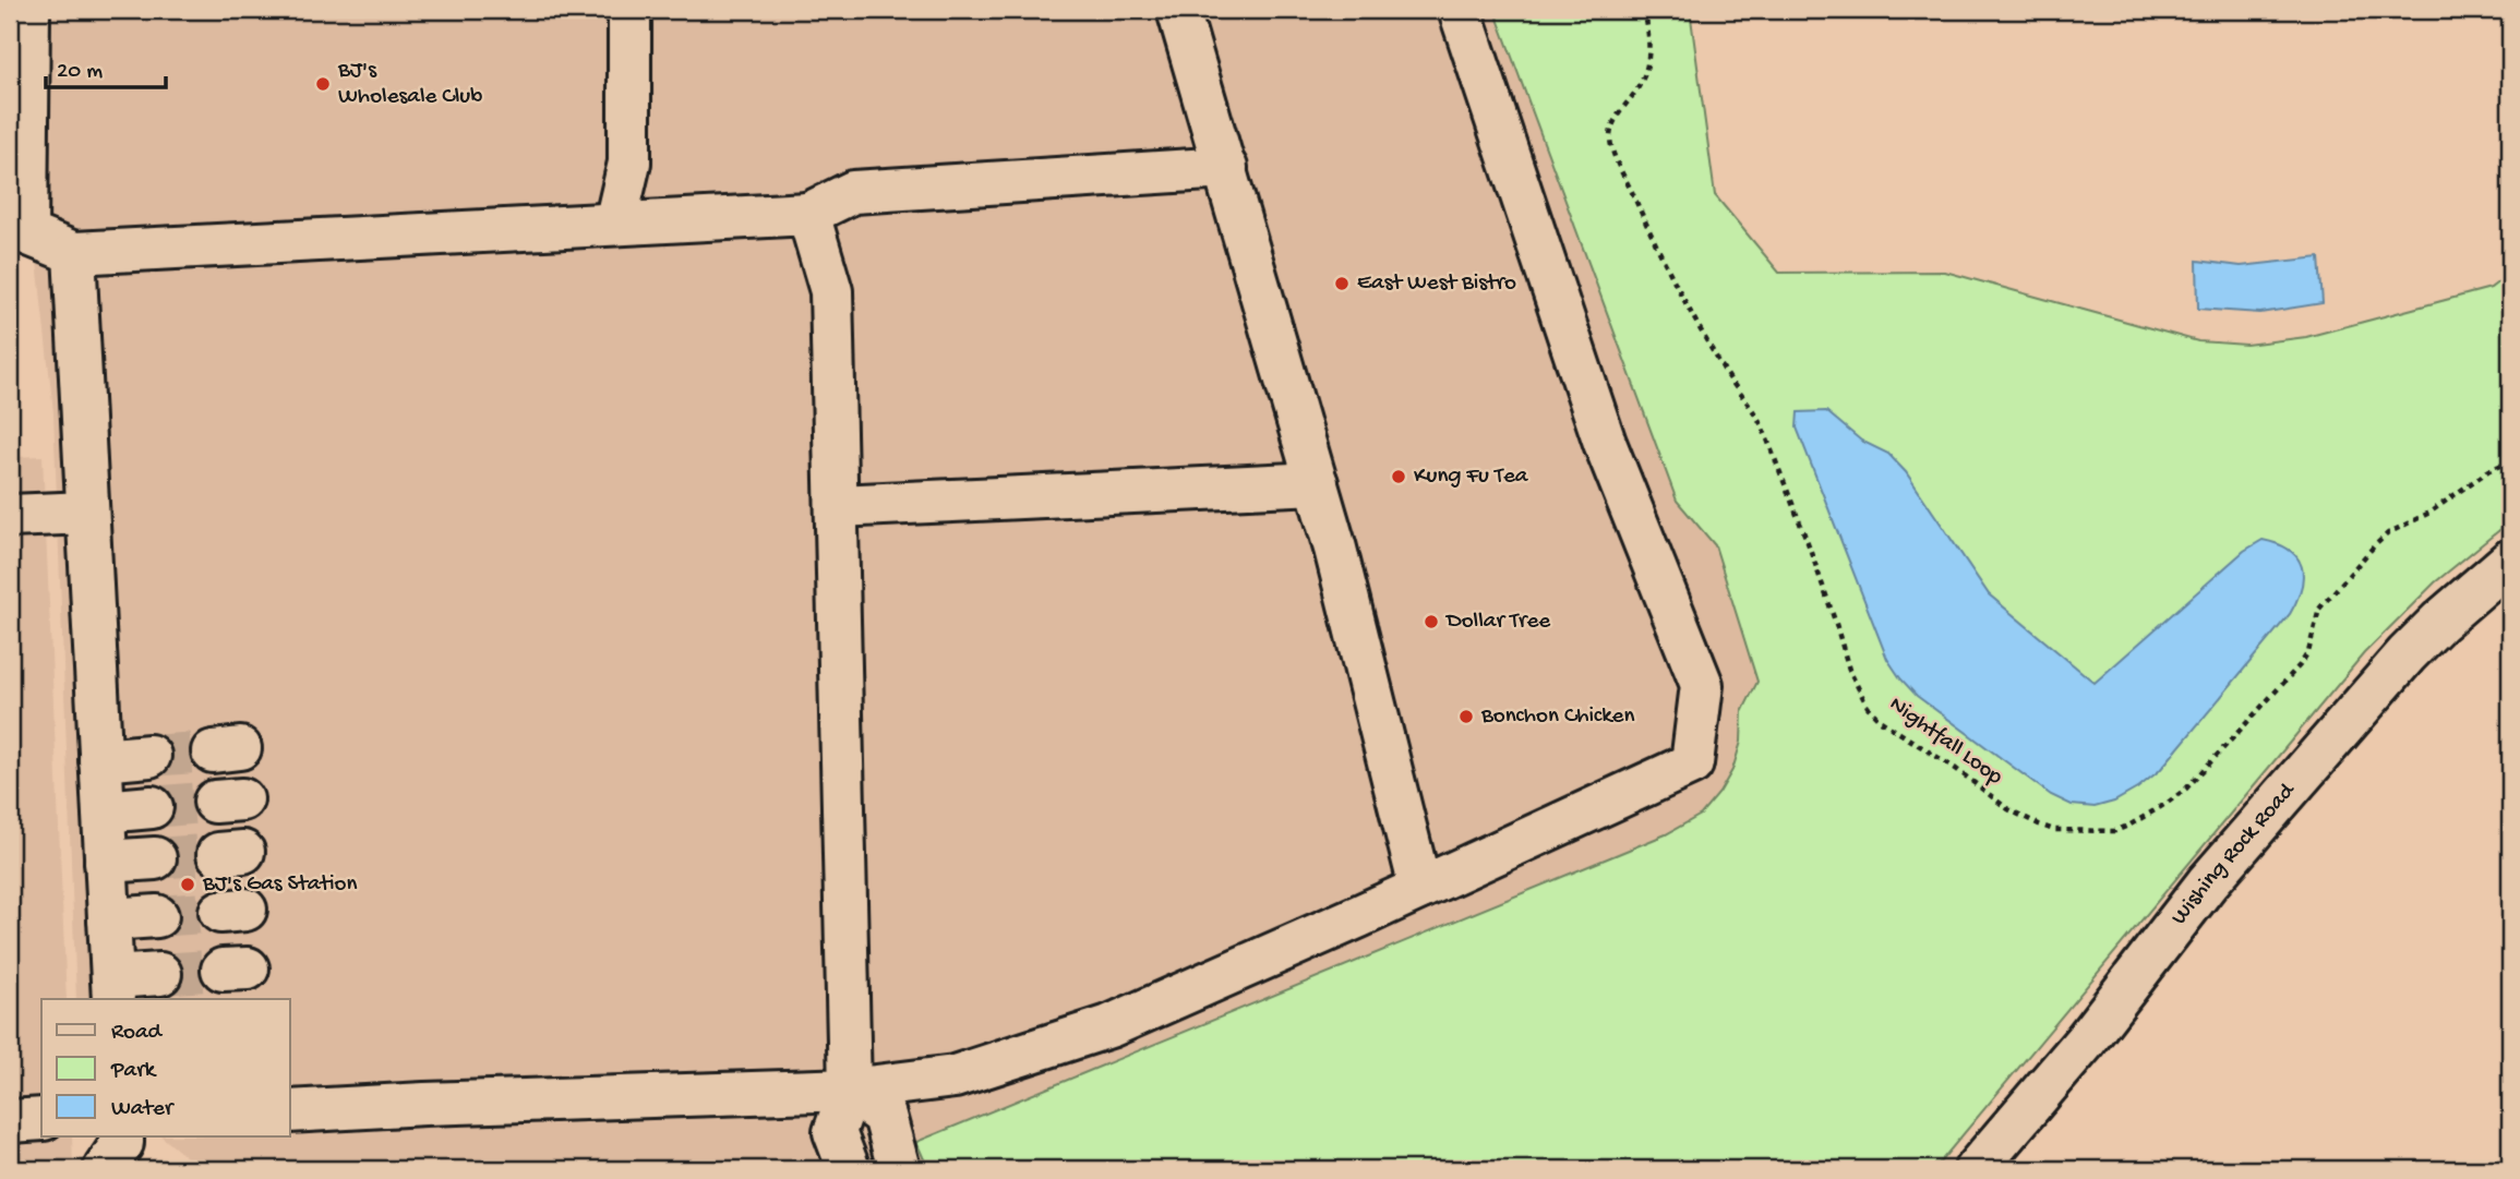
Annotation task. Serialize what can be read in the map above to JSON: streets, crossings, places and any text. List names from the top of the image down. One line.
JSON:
{"streets":{"street":["Wishing Rock Road"],"path":["Nightfall Loop"]},"places":["BJ's Wholesale Club","East West Bistro","Kung Fu Tea","Dollar Tree","Bonchon Chicken","BJ's Gas Station"],"legend":["Road","Park","Water"],"scale_bar":"20 m"}
